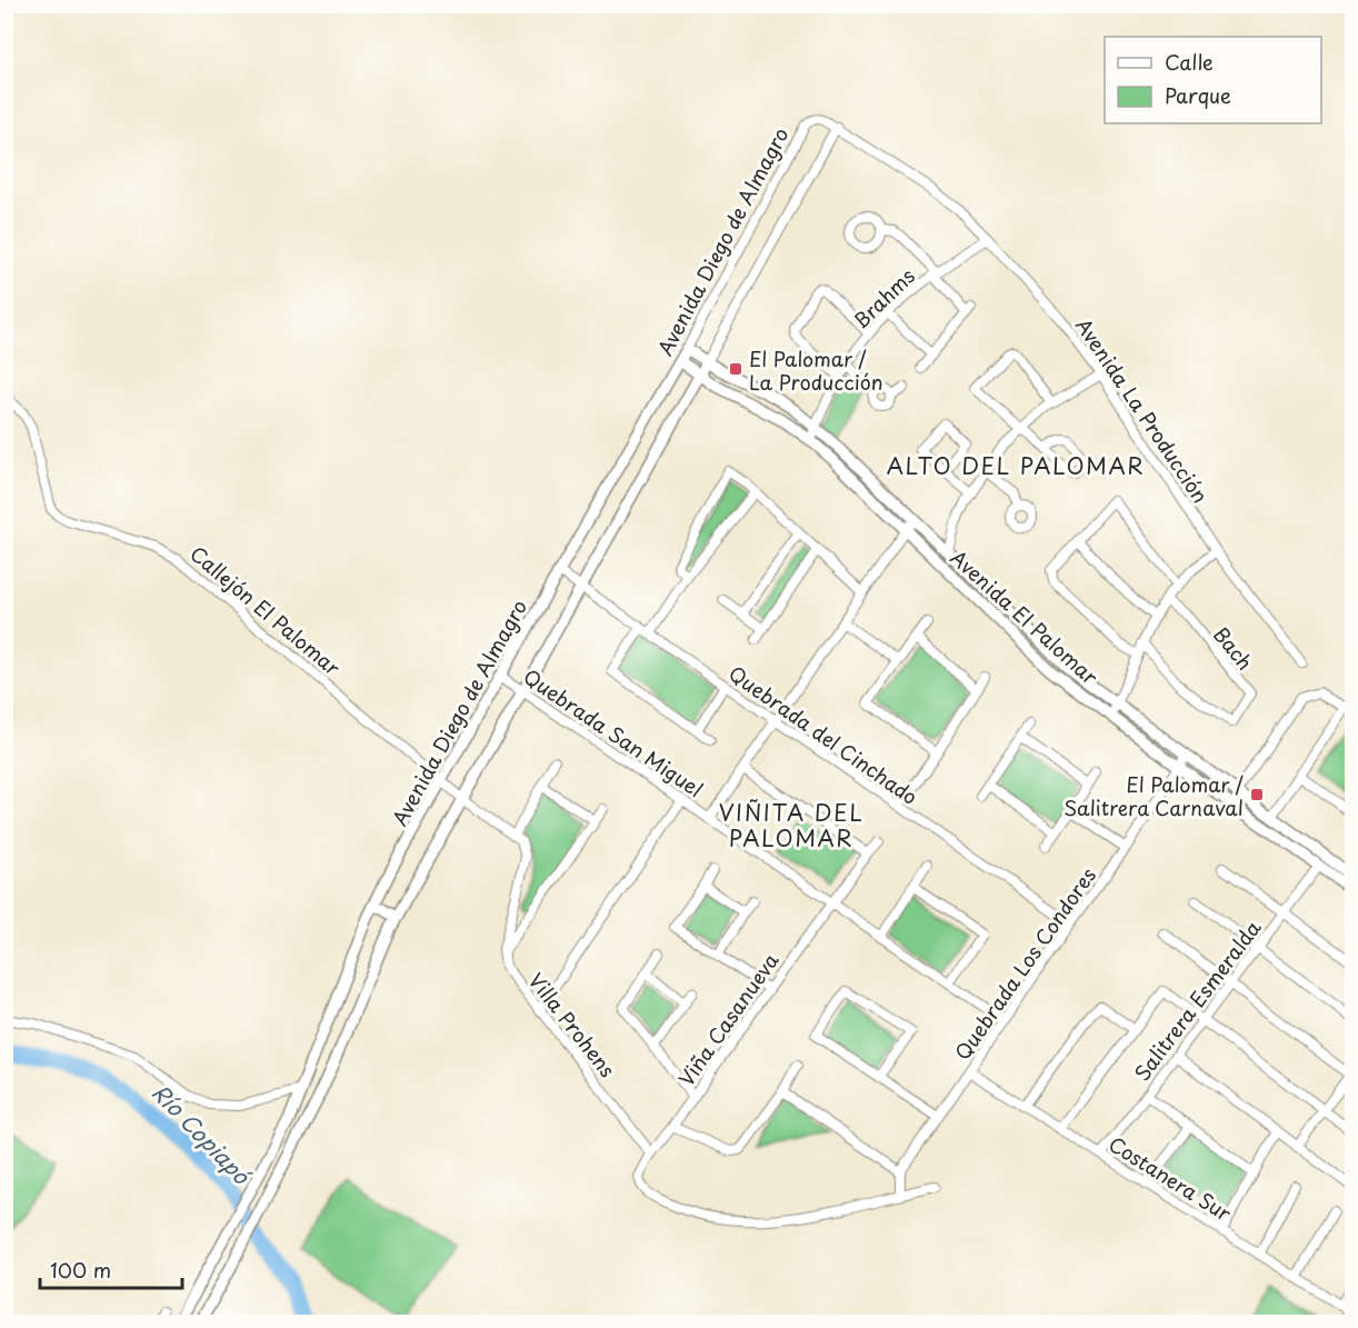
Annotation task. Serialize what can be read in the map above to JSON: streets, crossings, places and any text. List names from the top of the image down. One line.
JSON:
{"streets":{"street":["Avenida Diego de Almagro","Brahms","Avenida La Producción","Callejón El Palomar","Avenida El Palomar","Bach","Quebrada San Miguel","Quebrada del Cinchado","Quebrada Los Condores","Salitrera Esmeralda","Viña Casanueva","Villa Prohens","Costanera Sur"]},"crossings":[["Avenida Diego de Almagro","Avenida La Producción"],["Avenida Diego de Almagro","Callejón El Palomar"],["Avenida Diego de Almagro","Avenida El Palomar"],["Avenida Diego de Almagro","Quebrada San Miguel"],["Avenida Diego de Almagro","Quebrada del Cinchado"],["Brahms","Avenida La Producción"],["Brahms","Avenida El Palomar"],["Avenida El Palomar","Quebrada Los Condores"],["Avenida El Palomar","Salitrera Esmeralda"],["Quebrada San Miguel","Quebrada Los Condores"],["Quebrada San Miguel","Viña Casanueva"],["Quebrada del Cinchado","Quebrada Los Condores"],["Quebrada Los Condores","Costanera Sur"],["Salitrera Esmeralda","Costanera Sur"],["Viña Casanueva","Villa Prohens"]],"districts":["ALTO DEL PALOMAR","VIÑITA DEL PALOMAR"],"water":["Río Copiapó"],"places":{"transit":["El Palomar / La Producción","El Palomar / Salitrera Carnaval"]},"legend":["Calle","Parque"],"scale_bar":"100 m"}
